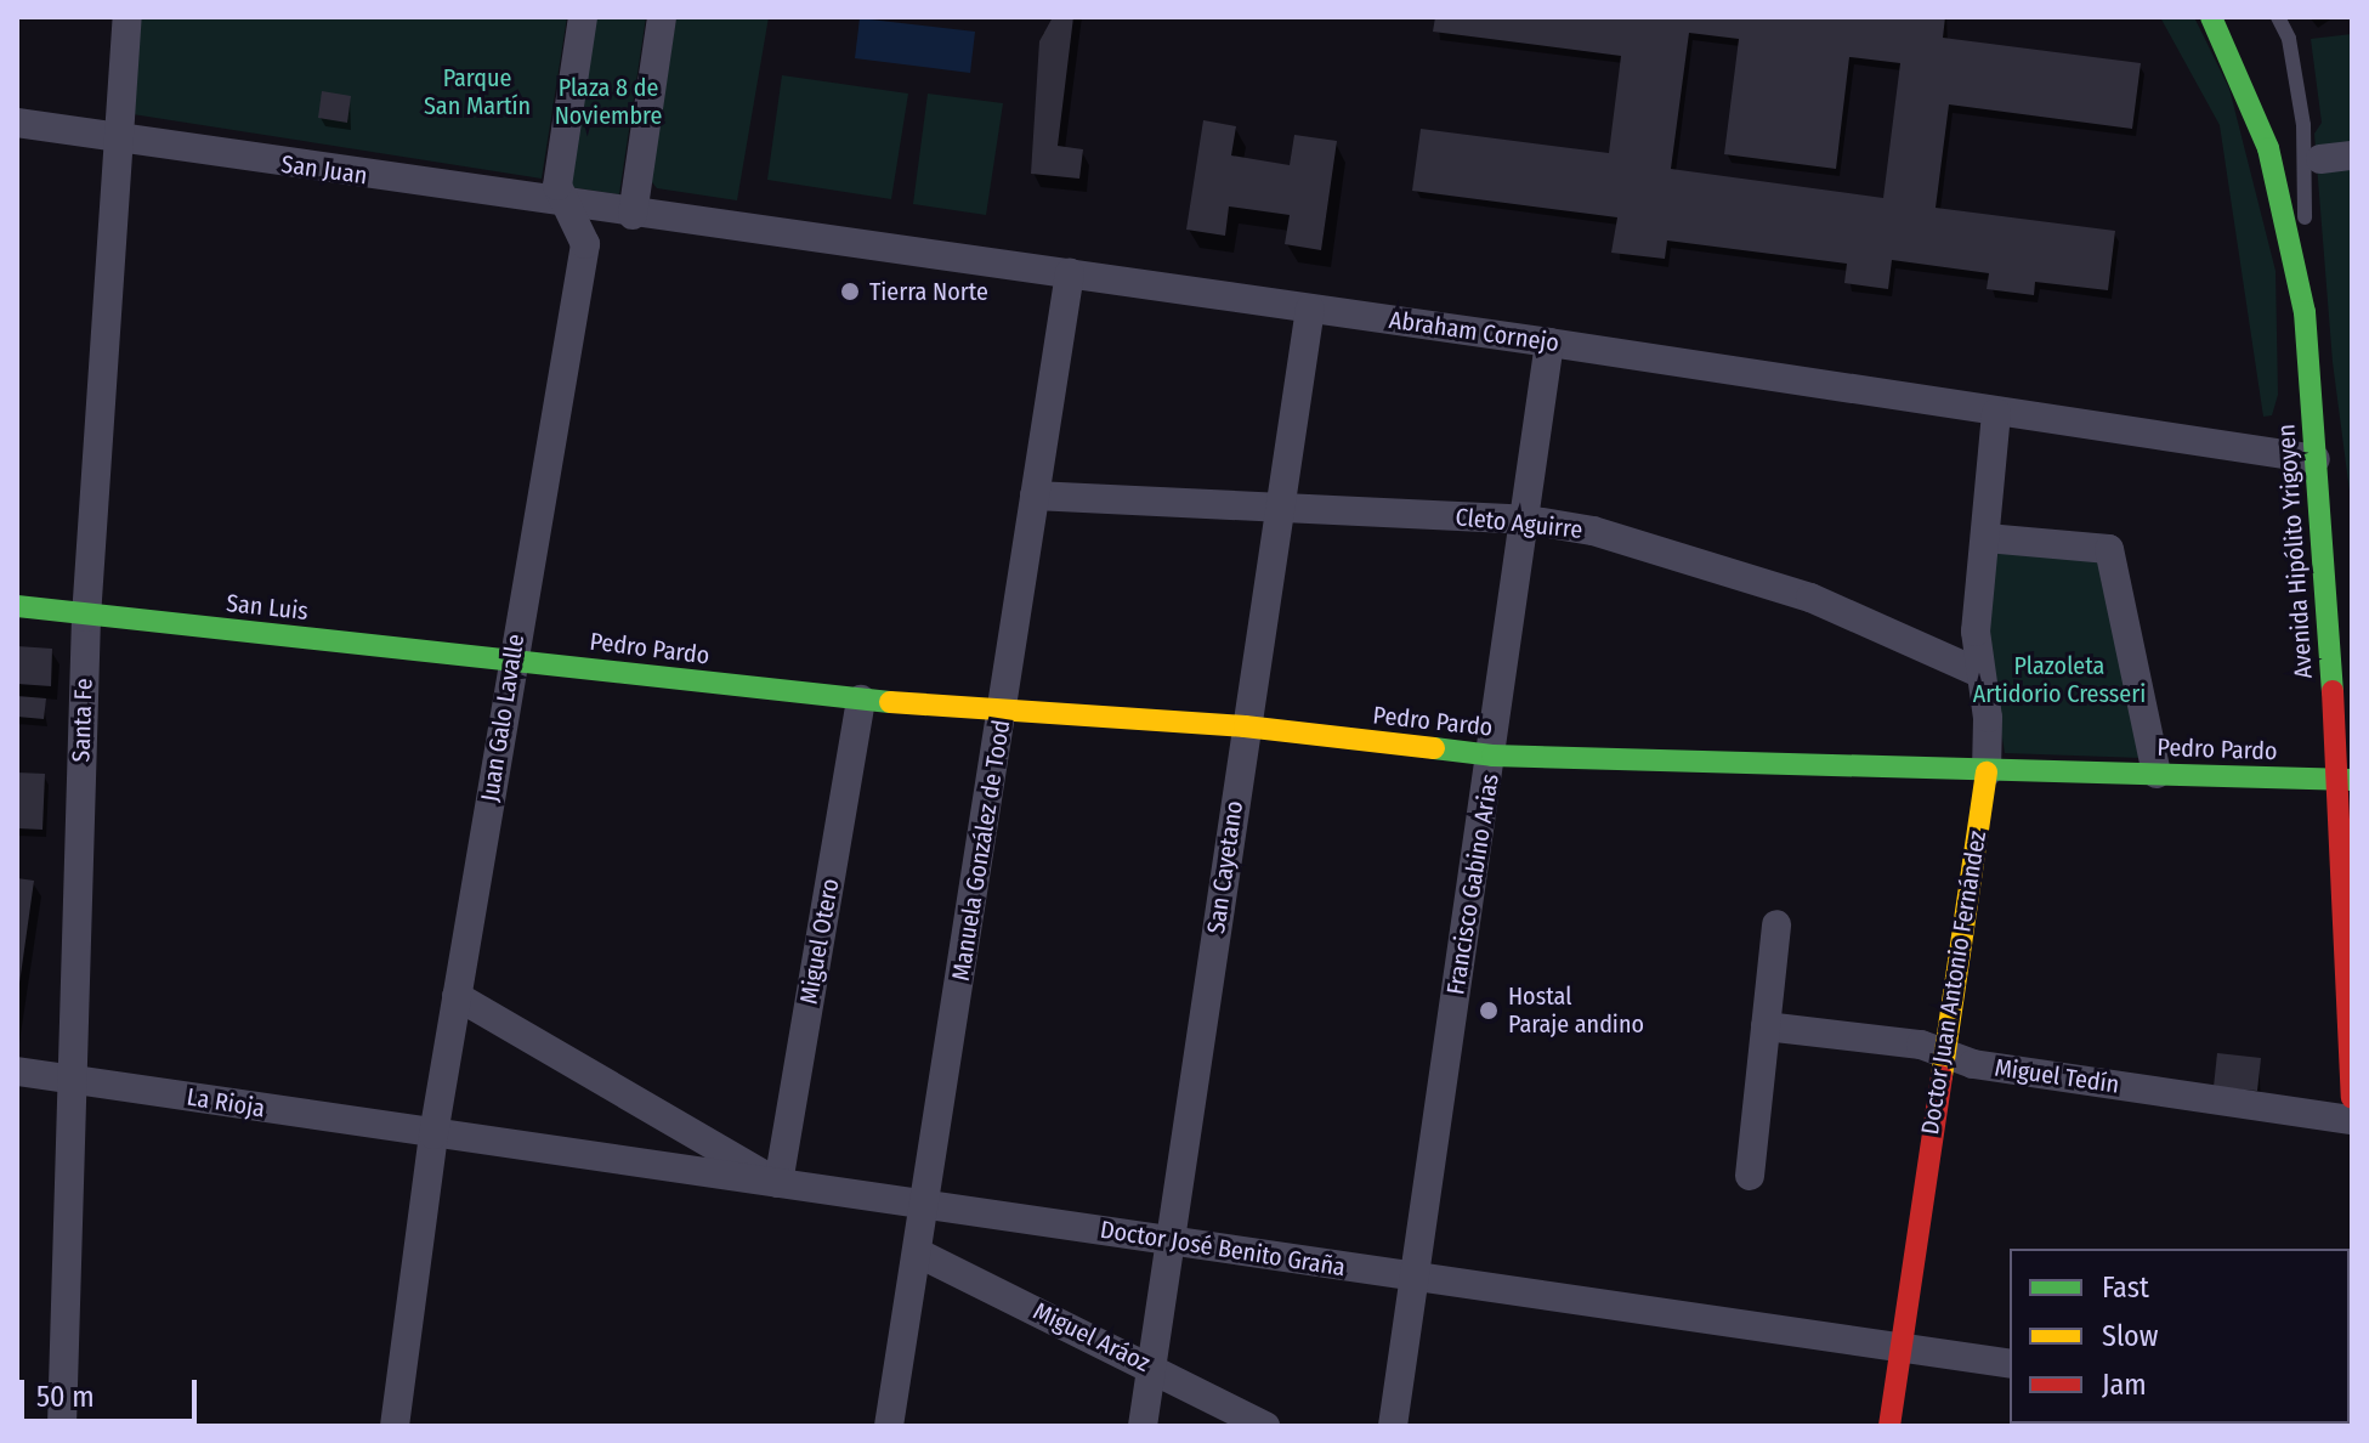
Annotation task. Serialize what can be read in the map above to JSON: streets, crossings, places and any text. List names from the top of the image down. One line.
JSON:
{"streets":{"main road":["Avenida Hipólito Yrigoyen","San Luis","Pedro Pardo","Doctor Juan Antonio Fernández"],"street":["San Juan","Abraham Cornejo","Cleto Aguirre","Juan Galo Lavalle","Santa Fe","Manuela González de Tood","San Cayetano","Francisco Gabino Arias","Miguel Otero","Miguel Tedín","La Rioja","Doctor José Benito Graña","Miguel Aráoz"]},"crossings":[["San Juan","Abraham Cornejo"],["San Juan","Juan Galo Lavalle"],["San Juan","Santa Fe"],["Abraham Cornejo","Avenida Hipólito Yrigoyen"],["Abraham Cornejo","Manuela González de Tood"],["Abraham Cornejo","San Cayetano"],["Abraham Cornejo","Francisco Gabino Arias"],["Abraham Cornejo","Doctor Juan Antonio Fernández"],["Cleto Aguirre","Manuela González de Tood"],["Cleto Aguirre","San Cayetano"],["Cleto Aguirre","Francisco Gabino Arias"],["Cleto Aguirre","Doctor Juan Antonio Fernández"],["Avenida Hipólito Yrigoyen","Pedro Pardo"],["San Luis","Pedro Pardo"],["San Luis","Juan Galo Lavalle"],["San Luis","Santa Fe"],["Pedro Pardo","Juan Galo Lavalle"],["Pedro Pardo","Manuela González de Tood"],["Pedro Pardo","San Cayetano"],["Pedro Pardo","Francisco Gabino Arias"],["Pedro Pardo","Miguel Otero"],["Pedro Pardo","Doctor Juan Antonio Fernández"],["Juan Galo Lavalle","La Rioja"],["Juan Galo Lavalle","Doctor José Benito Graña"],["Santa Fe","La Rioja"],["Manuela González de Tood","Doctor José Benito Graña"],["Manuela González de Tood","Miguel Aráoz"],["San Cayetano","Doctor José Benito Graña"],["San Cayetano","Miguel Aráoz"],["Francisco Gabino Arias","Doctor José Benito Graña"],["Miguel Otero","Doctor José Benito Graña"],["Doctor Juan Antonio Fernández","Miguel Tedín"],["Doctor Juan Antonio Fernández","Doctor José Benito Graña"],["La Rioja","Doctor José Benito Graña"]],"parks":["Parque San Martín","Plaza 8 de Noviembre","Plazoleta Artidorio Cresseri"],"places":["Tierra Norte","Hostal Paraje andino"],"legend":["Fast","Slow","Jam"],"scale_bar":"50 m"}
